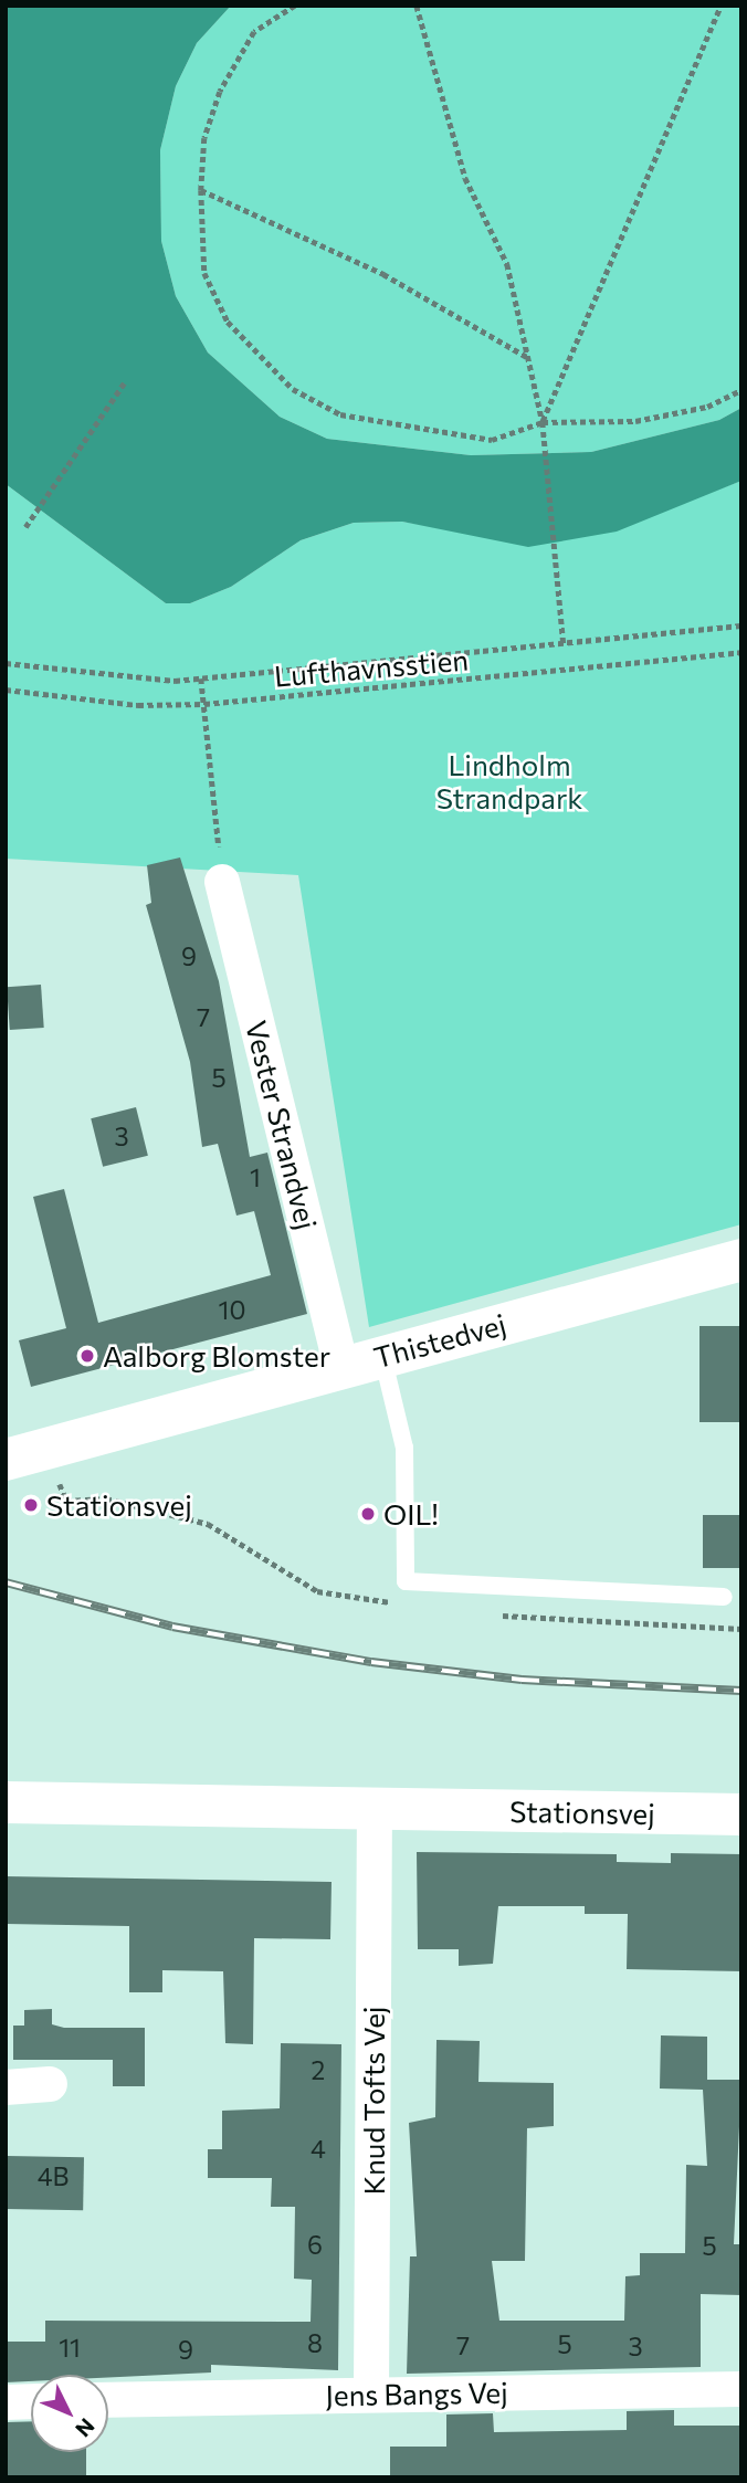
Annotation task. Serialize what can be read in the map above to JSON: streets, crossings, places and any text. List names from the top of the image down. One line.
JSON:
{"streets":{"street":["Vester Strandvej","Thistedvej","Stationsvej","Knud Tofts Vej","Jens Bangs Vej"],"path":["Lufthavnsstien"]},"crossings":[["Vester Strandvej","Thistedvej"],["Stationsvej","Knud Tofts Vej"],["Knud Tofts Vej","Jens Bangs Vej"]],"parks":["Lindholm Strandpark"],"places":["Aalborg Blomster","Stationsvej","OIL!"],"house_numbers":["9","7","5","3","1","10","2","4","4B","6","5","8","5","7","3","11","9"],"north":"bottom right"}
